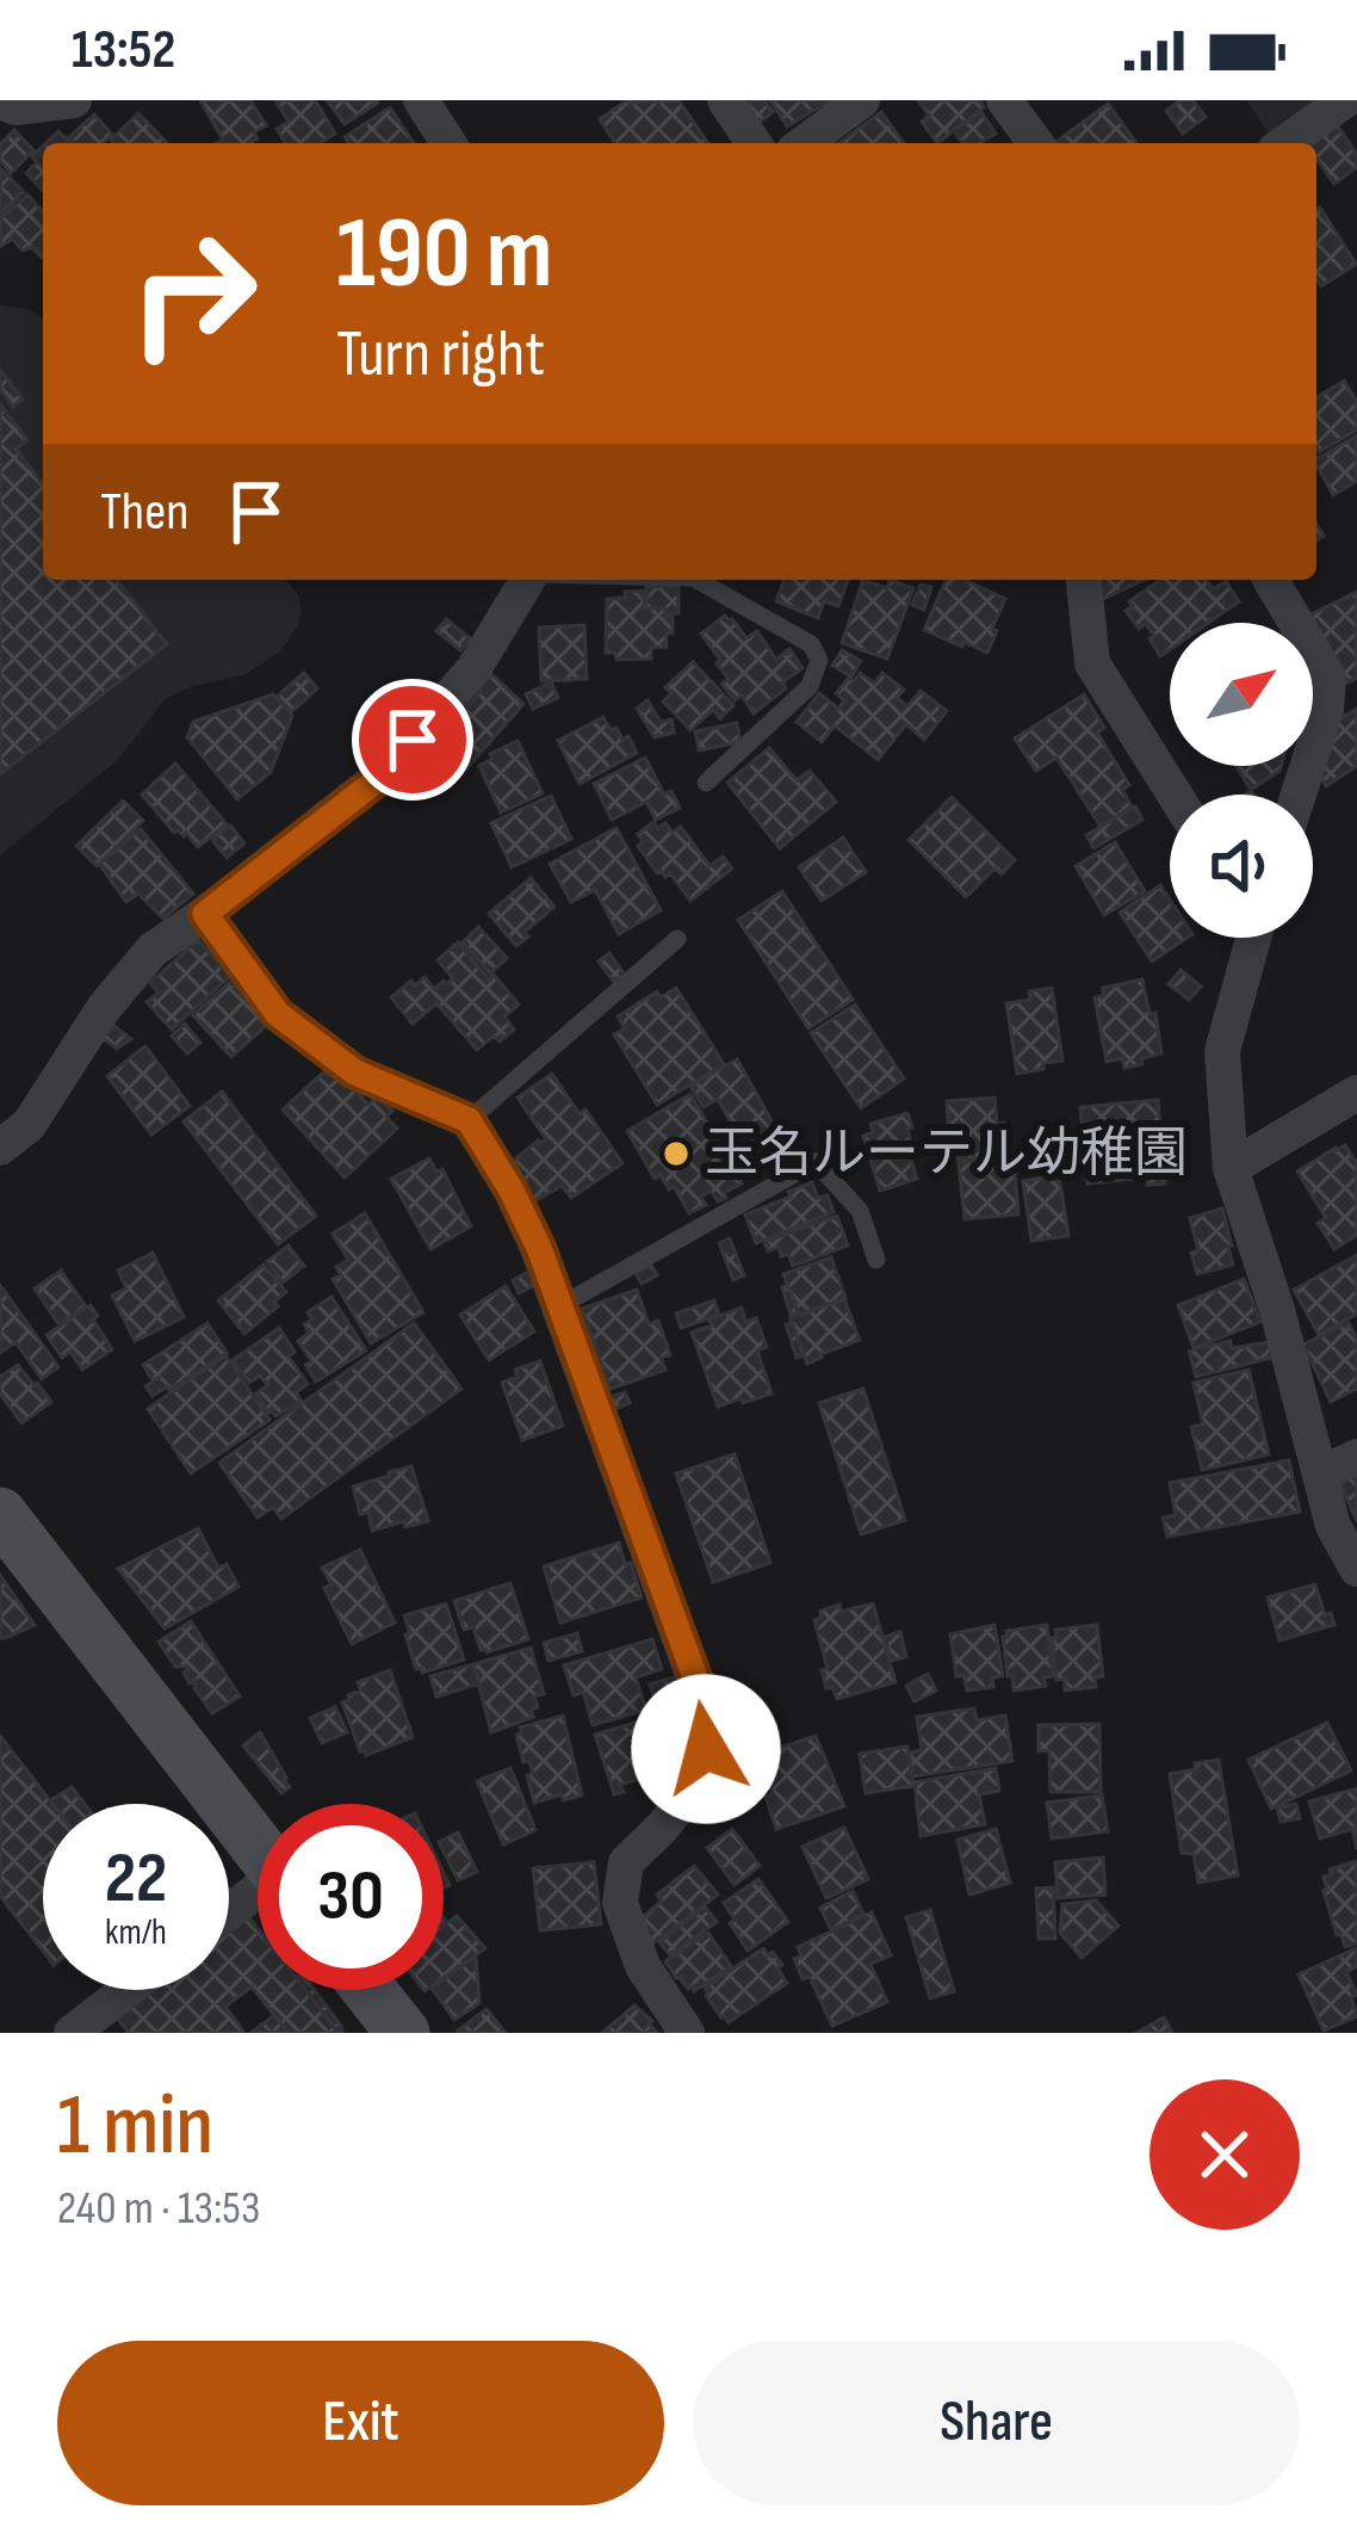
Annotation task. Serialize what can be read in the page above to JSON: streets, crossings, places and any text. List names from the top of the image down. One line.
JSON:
{"places":["玉名ルーテル幼稚園"],"north":"top right","page":{"status":"13:52","turn":["190 m","Turn right"],"then":"Then","speed":"22 km/h","limit":"30","heading":["1 min","240 m · 13:53"],"buttons":["Exit","Share"]}}
